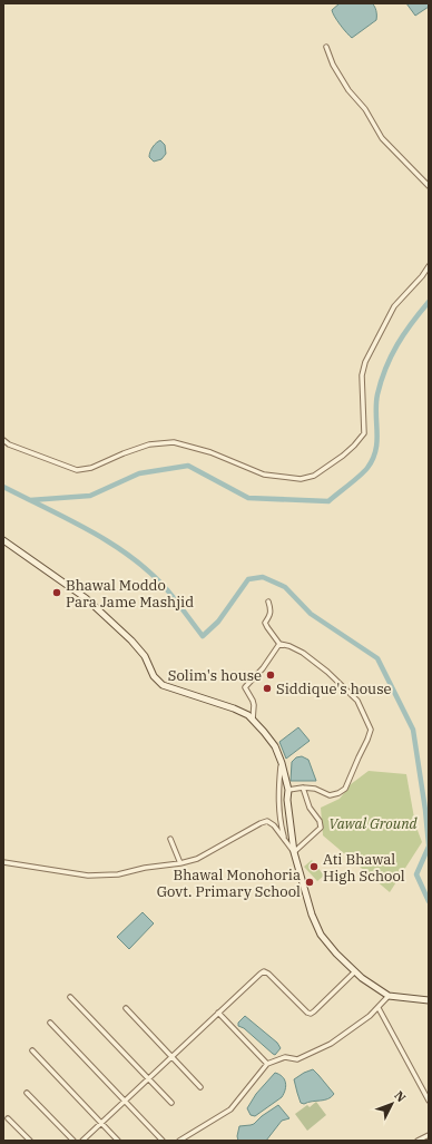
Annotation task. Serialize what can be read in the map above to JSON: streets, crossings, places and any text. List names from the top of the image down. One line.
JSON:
{"parks":["Vawal Ground"],"places":["Bhawal Moddo Para Jame Mashjid","Solim's house","Siddique's house","Ati Bhawal High School","Bhawal Monohoria Govt. Primary School"],"north":"top right"}
